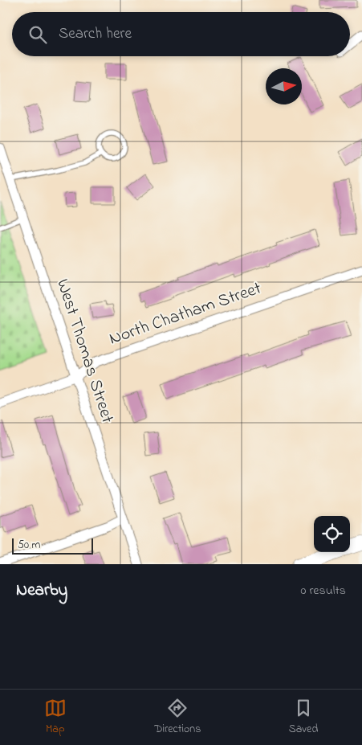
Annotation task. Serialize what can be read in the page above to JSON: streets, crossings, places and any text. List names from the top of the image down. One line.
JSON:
{"streets":{"street":["North Chatham Street","West Thomas Street"]},"crossings":[["North Chatham Street","West Thomas Street"]],"scale_bar":"50 m","north":"right","page":{"search":"Search here","scale":"50 m","heading":["Nearby","0 results"],"nav":["Map","Directions","Saved"]}}
